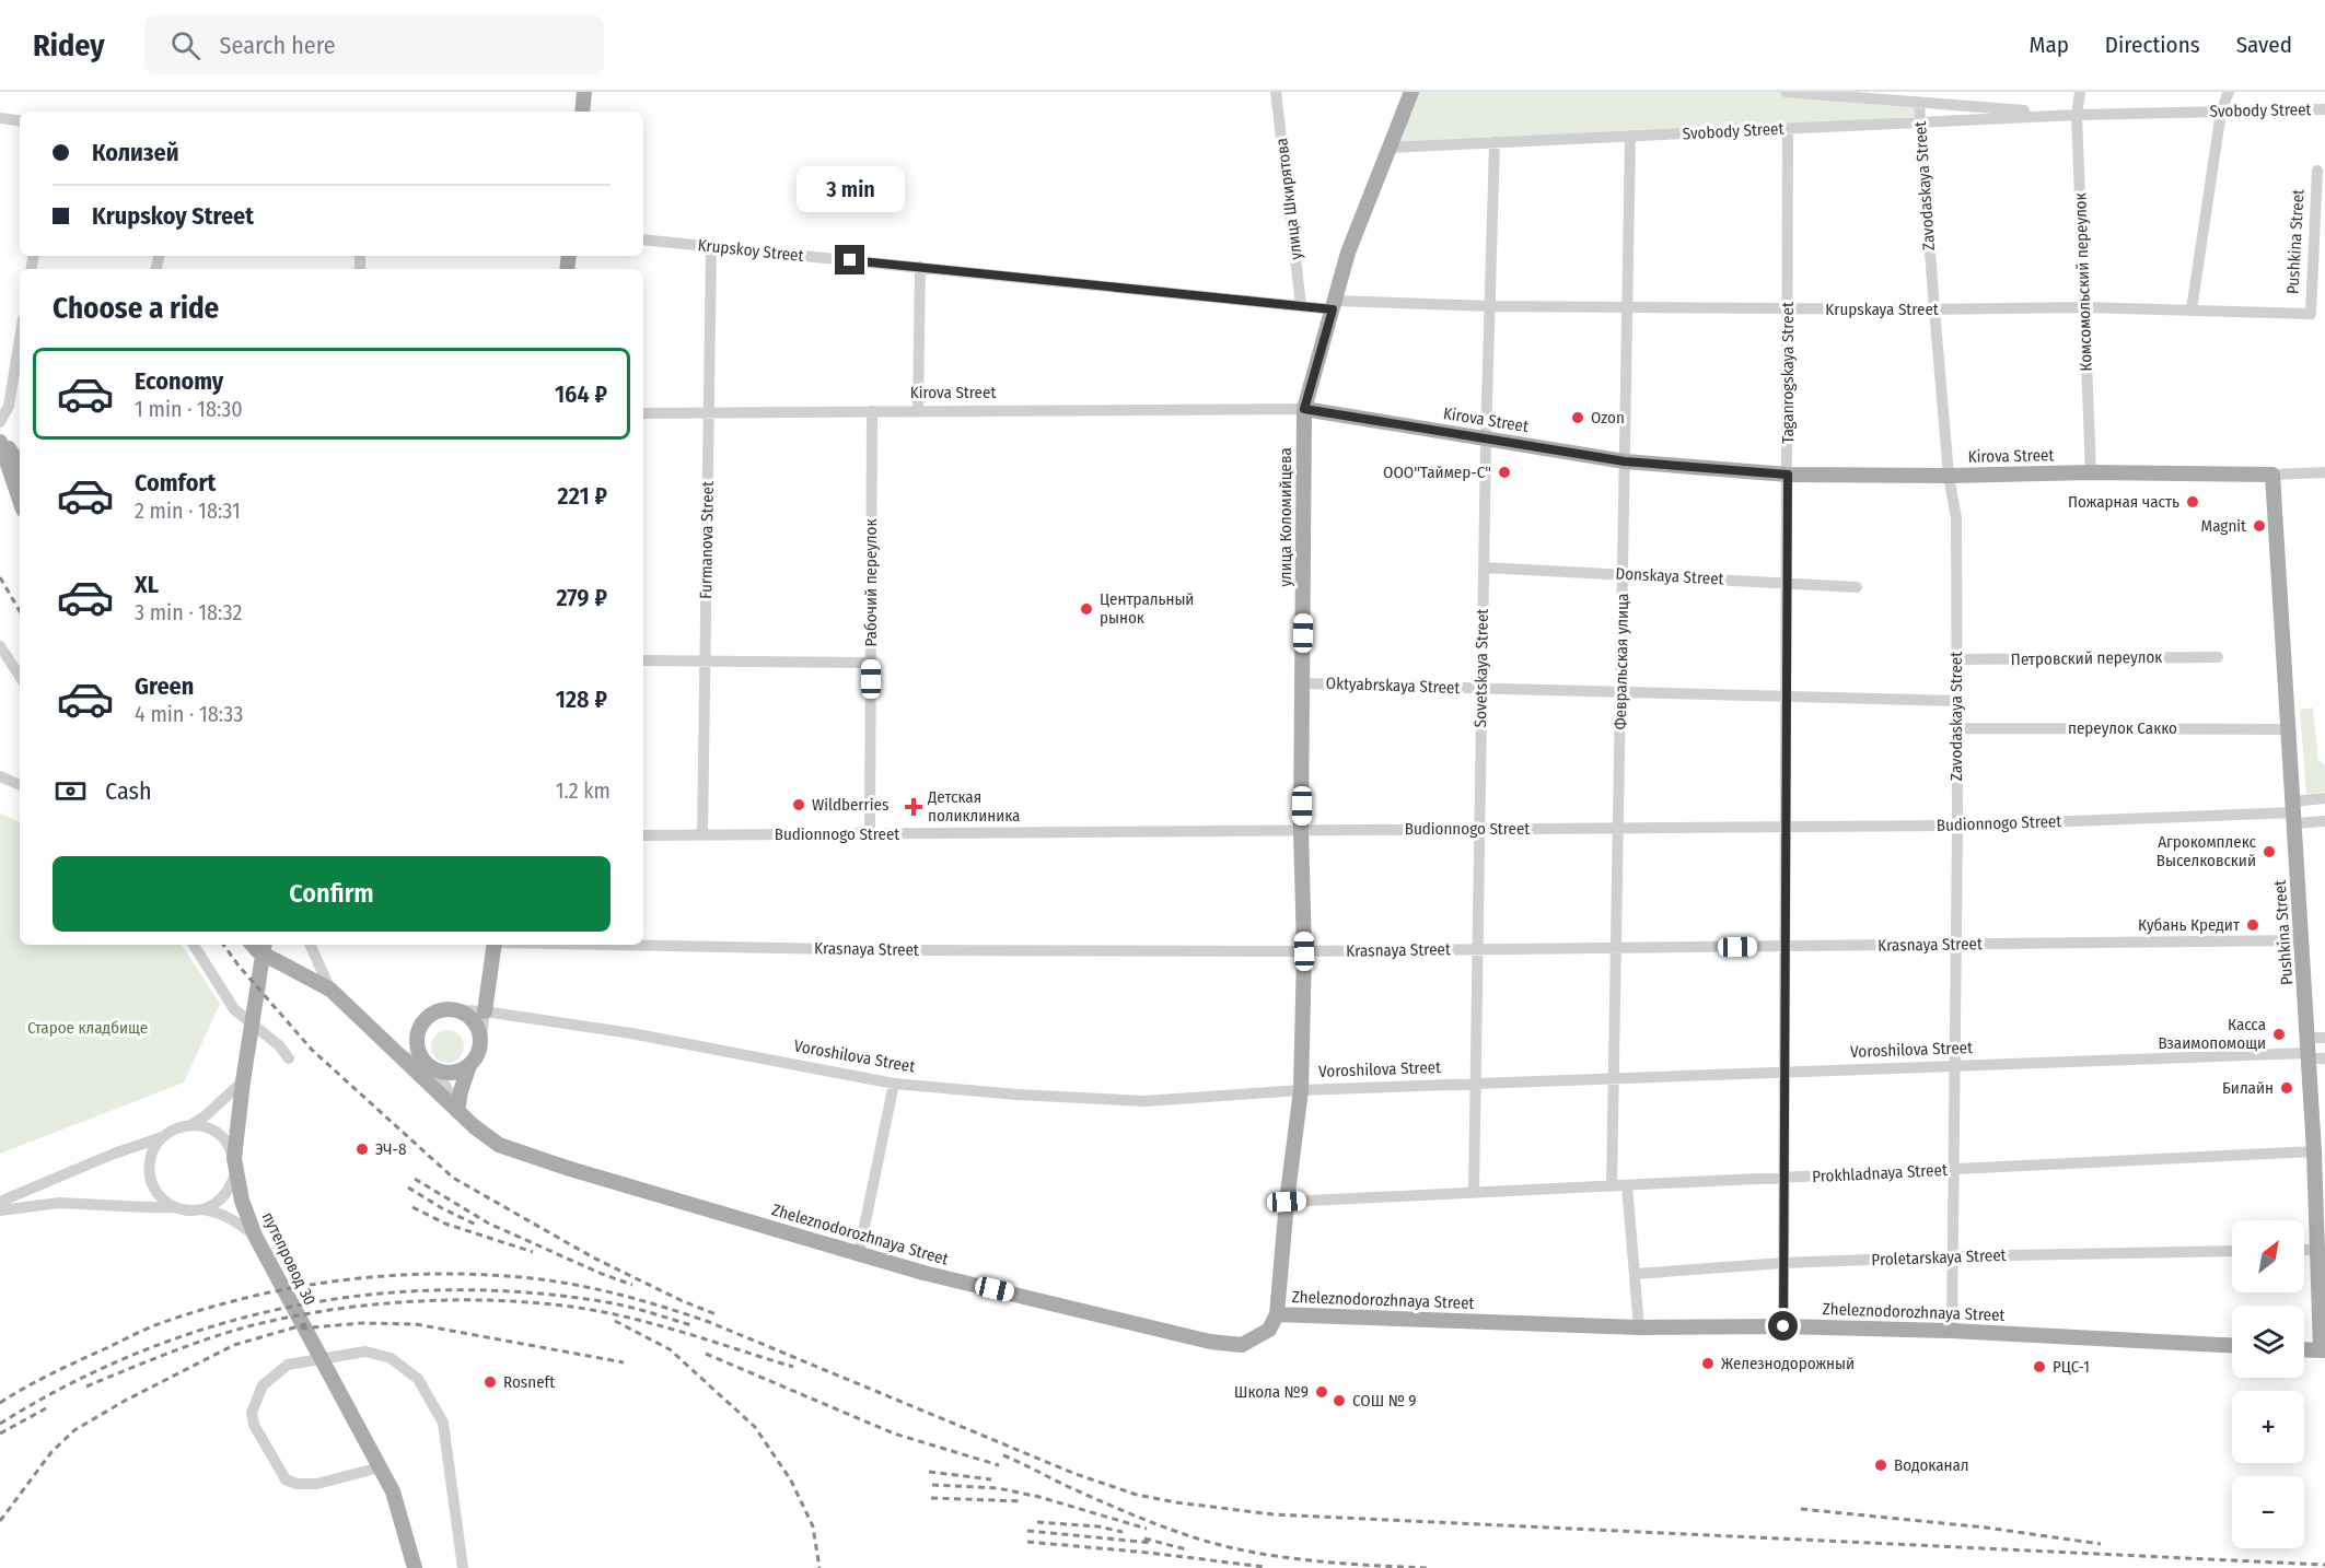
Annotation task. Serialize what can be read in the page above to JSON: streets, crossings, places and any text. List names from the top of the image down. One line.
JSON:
{"streets":{"main road":["Pushkina Street","Kirova Street","улица Коломийцева","Zheleznodorozhnaya Street","путепровод 30"],"street":["Svobody Street","Zavodaskaya Street","улица Шкирятова","Krupskoy Street","Комсомольский переулок","Krupskaya Street","Taganrogskaya Street","Furmanova Street","Donskaya Street","Рабочий переулок","Петровский переулок","Февральская улица","Sovetskaya Street","Oktyabrskaya Street","переулок Сакко","Budionnogo Street","Krasnaya Street","Voroshilova Street","Prokhladnaya Street","Proletarskaya Street"]},"crossings":[["Svobody Street","Zavodaskaya Street"],["Svobody Street","Комсомольский переулок"],["Svobody Street","Taganrogskaya Street"],["Svobody Street","улица Коломийцева"],["Svobody Street","Февральская улица"],["Svobody Street","Sovetskaya Street"],["Zavodaskaya Street","Krupskaya Street"],["Zavodaskaya Street","Kirova Street"],["Zavodaskaya Street","Петровский переулок"],["Zavodaskaya Street","Oktyabrskaya Street"],["Zavodaskaya Street","переулок Сакко"],["Zavodaskaya Street","Budionnogo Street"],["Zavodaskaya Street","Krasnaya Street"],["Zavodaskaya Street","Voroshilova Street"],["Zavodaskaya Street","Prokhladnaya Street"],["Zavodaskaya Street","Zheleznodorozhnaya Street"],["Zavodaskaya Street","Proletarskaya Street"],["улица Шкирятова","Krupskoy Street"],["Pushkina Street","Krupskaya Street"],["Pushkina Street","Kirova Street"],["Pushkina Street","переулок Сакко"],["Pushkina Street","Budionnogo Street"],["Pushkina Street","Krasnaya Street"],["Pushkina Street","Voroshilova Street"],["Pushkina Street","Prokhladnaya Street"],["Krupskoy Street","Krupskaya Street"],["Krupskoy Street","улица Коломийцева"],["Krupskoy Street","Furmanova Street"],["Комсомольский переулок","Krupskaya Street"],["Комсомольский переулок","Kirova Street"],["Krupskaya Street","Taganrogskaya Street"],["Krupskaya Street","улица Коломийцева"],["Krupskaya Street","Февральская улица"],["Krupskaya Street","Sovetskaya Street"],["Taganrogskaya Street","Kirova Street"],["Taganrogskaya Street","Donskaya Street"],["Taganrogskaya Street","Oktyabrskaya Street"],["Taganrogskaya Street","Budionnogo Street"],["Taganrogskaya Street","Krasnaya Street"],["Taganrogskaya Street","Voroshilova Street"],["Taganrogskaya Street","Prokhladnaya Street"],["Taganrogskaya Street","Zheleznodorozhnaya Street"],["Taganrogskaya Street","Proletarskaya Street"],["Kirova Street","улица Коломийцева"],["Kirova Street","Furmanova Street"],["Kirova Street","Рабочий переулок"],["Kirova Street","Февральская улица"],["Kirova Street","Sovetskaya Street"],["улица Коломийцева","Oktyabrskaya Street"],["улица Коломийцева","Budionnogo Street"],["улица Коломийцева","Krasnaya Street"],["улица Коломийцева","Voroshilova Street"],["улица Коломийцева","Prokhladnaya Street"],["улица Коломийцева","Zheleznodorozhnaya Street"],["Furmanova Street","Budionnogo Street"],["Donskaya Street","Февральская улица"],["Donskaya Street","Sovetskaya Street"],["Рабочий переулок","Budionnogo Street"],["Февральская улица","Oktyabrskaya Street"],["Февральская улица","Budionnogo Street"],["Февральская улица","Krasnaya Street"],["Февральская улица","Voroshilova Street"],["Февральская улица","Prokhladnaya Street"],["Sovetskaya Street","Oktyabrskaya Street"],["Sovetskaya Street","Budionnogo Street"],["Sovetskaya Street","Krasnaya Street"],["Sovetskaya Street","Voroshilova Street"],["Sovetskaya Street","Prokhladnaya Street"]],"parks":["Старое кладбище"],"places":{"other":["Ozon","ООО\"Таймер-С\"","Пожарная часть","Magnit","Центральный рынок","Wildberries","Агрокомплекс Выселковский","Кубань Кредит","Касса Взаимопомощи","Билайн","ЭЧ-8","Железнодорожный","РЦС-1","Rosneft","Школа №9","СОШ № 9","Водоканал"],"health":["Детская поликлиника"]},"north":"top right","page":{"header":"Ridey","search":"Search here","nav":["Map","Directions","Saved"],"banner":["Колизей","Krupskoy Street"],"bubble":"3 min","heading":"Choose a ride","list":[{"name":"Economy","note":"1 min · 18:30","value":"164 ₽"},{"name":"Comfort","note":"2 min · 18:31","value":"221 ₽"},{"name":"XL","note":"3 min · 18:32","value":"279 ₽"},{"name":"Green","note":"4 min · 18:33","value":"128 ₽"}],"pay":["Cash","1.2 km"],"buttons":"Confirm","map_buttons":["+","−"]}}
